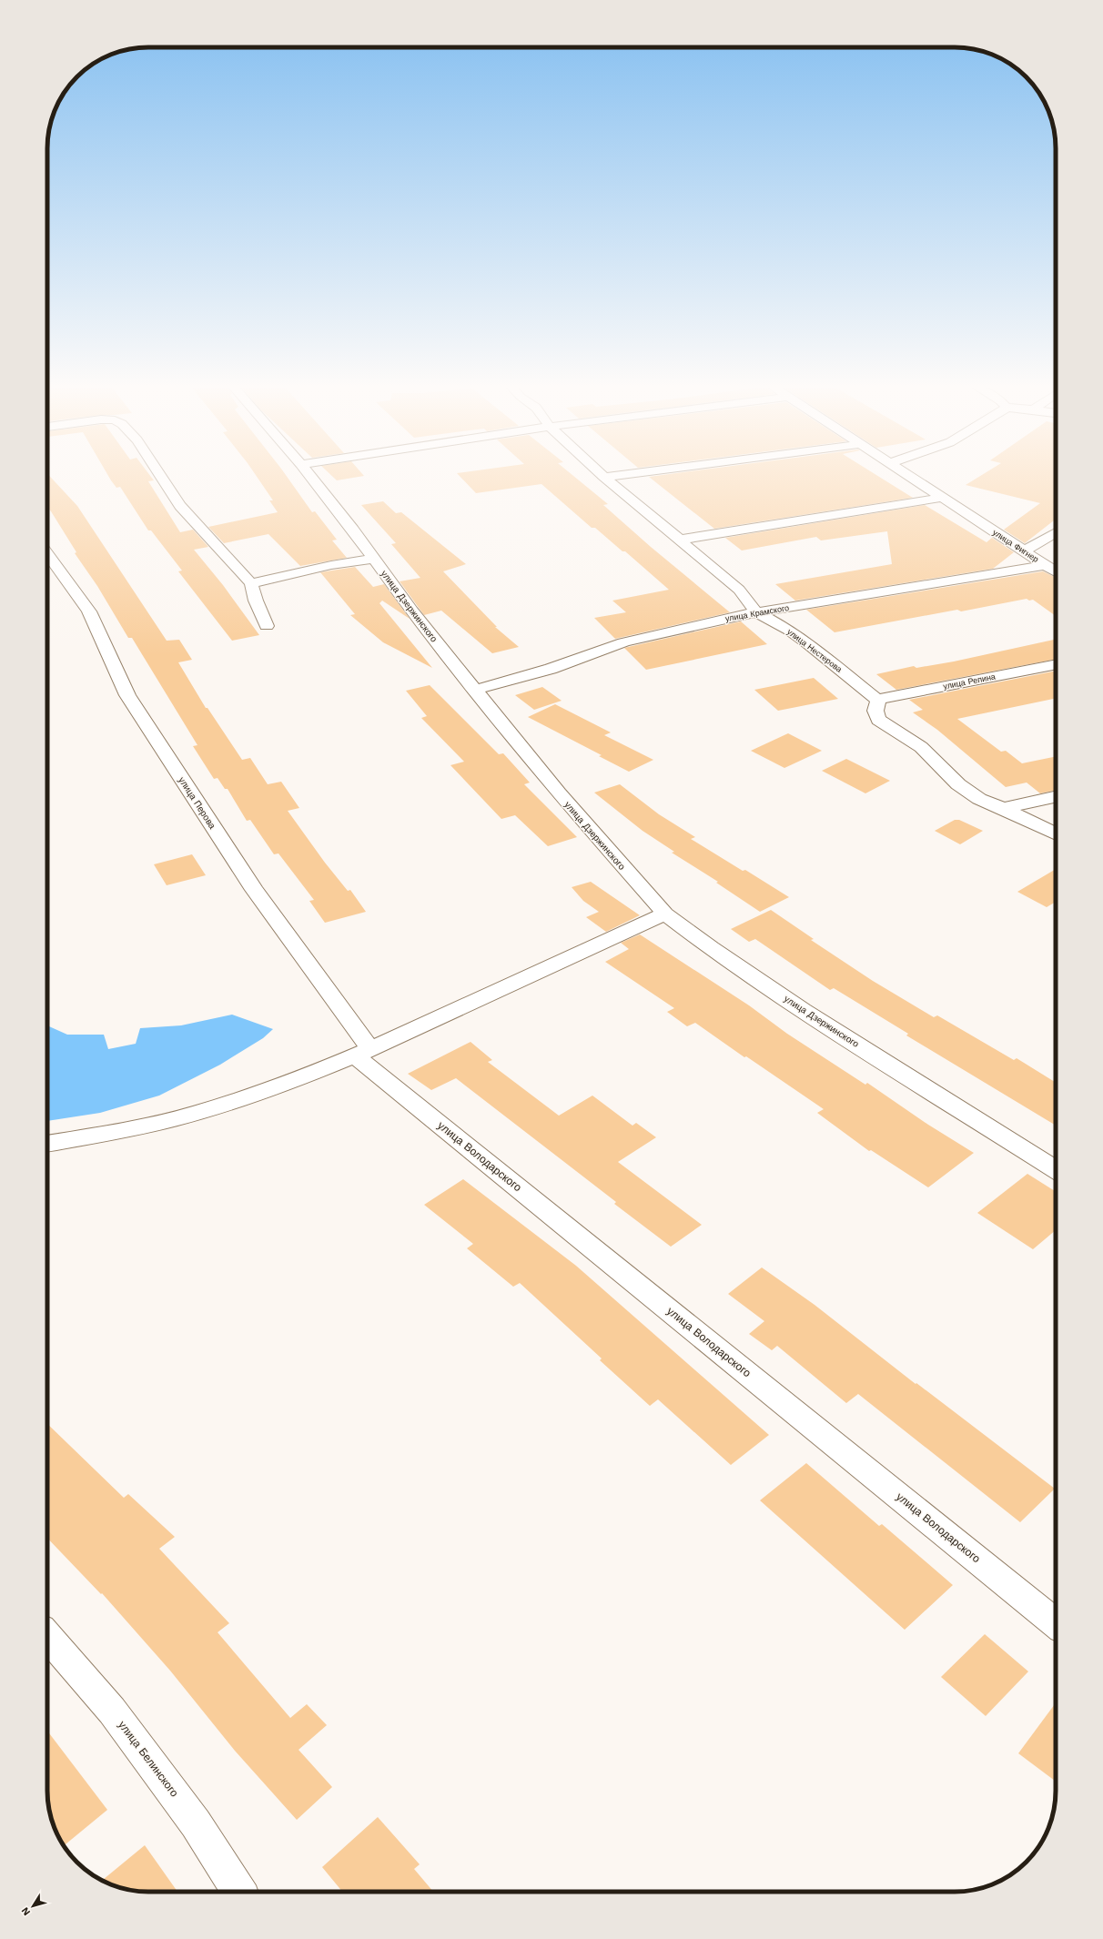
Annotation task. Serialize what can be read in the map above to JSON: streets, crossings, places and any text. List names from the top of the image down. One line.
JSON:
{"streets":{"street":["улица Фигнер","улица Дзержинского","улица Крамского","улица Нестерова","улица Репина","улица Перова","улица Володарского","улица Белинского"]},"crossings":[["улица Фигнер","улица Крамского"],["улица Дзержинского","улица Крамского"],["улица Крамского","улица Нестерова"],["улица Нестерова","улица Репина"],["улица Перова","улица Володарского"]],"north":"bottom left"}
